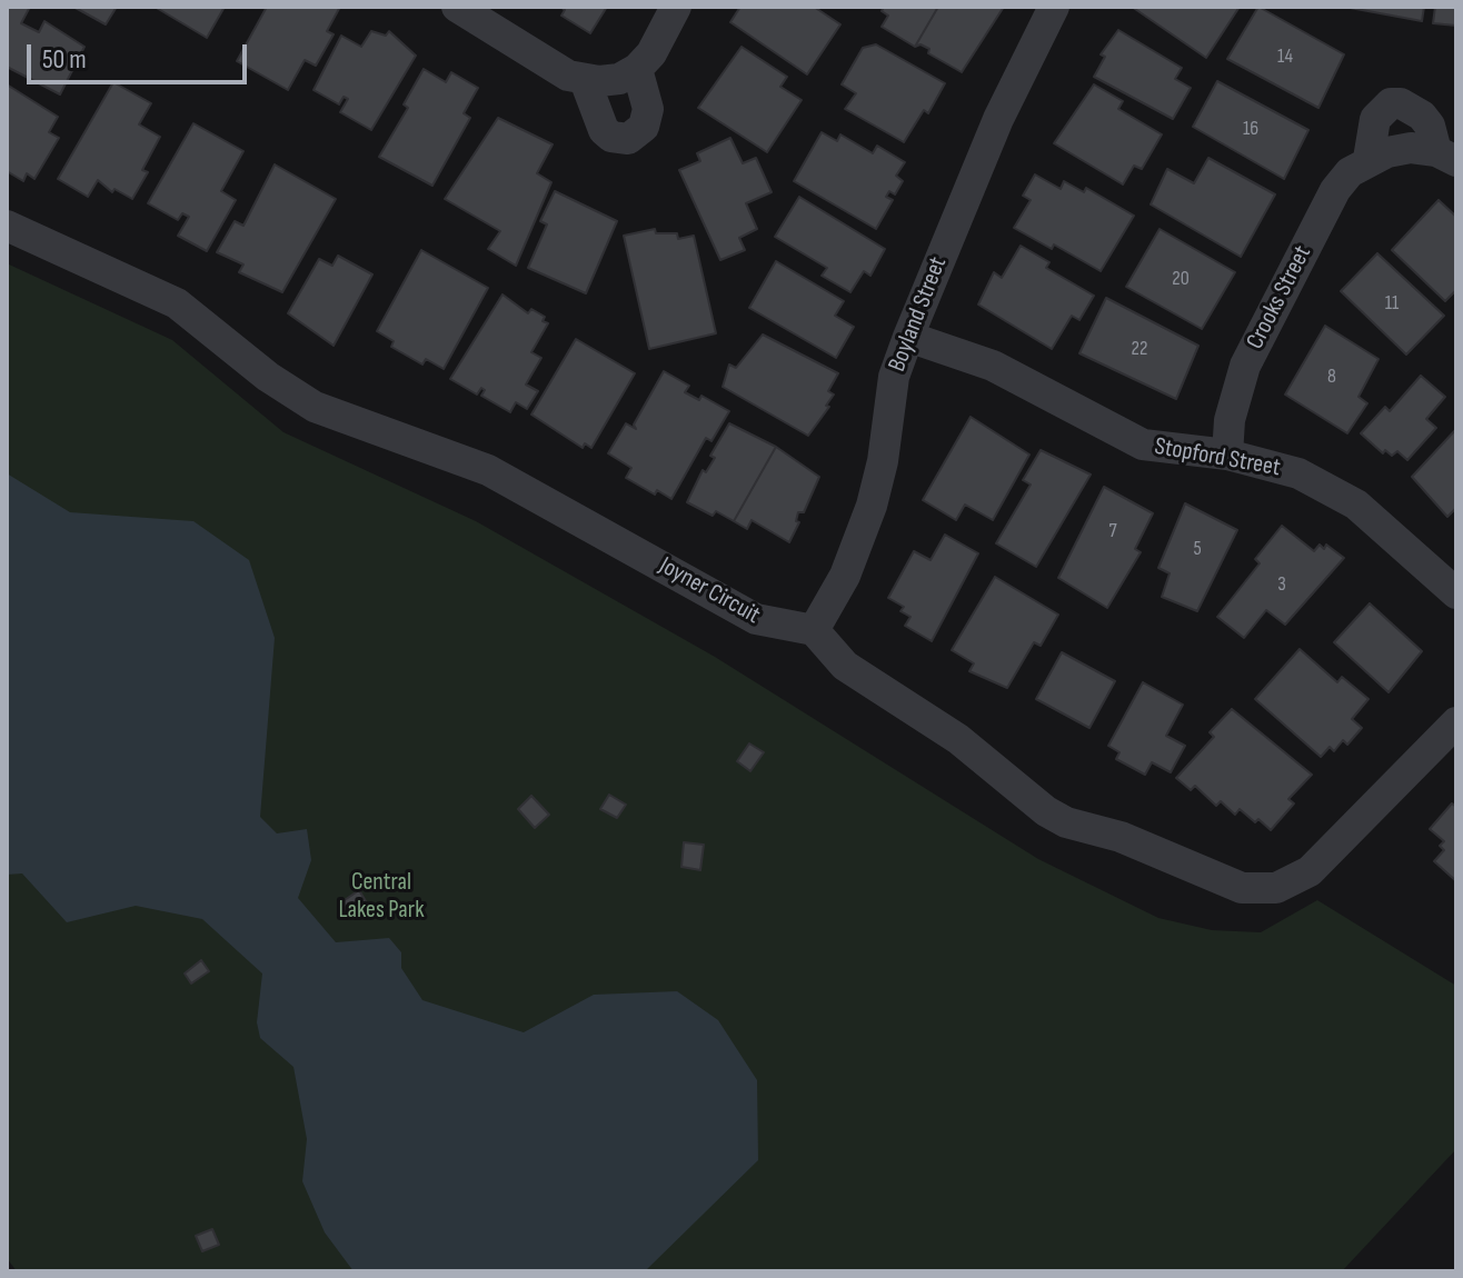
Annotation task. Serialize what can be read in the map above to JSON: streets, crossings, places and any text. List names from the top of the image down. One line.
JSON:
{"streets":{"street":["Crooks Street","Boyland Street","Stopford Street","Joyner Circuit"]},"crossings":[["Crooks Street","Stopford Street"],["Boyland Street","Stopford Street"],["Boyland Street","Joyner Circuit"]],"parks":["Central Lakes Park"],"house_numbers":["14","16","20","11","22","8","7","5","3"],"scale_bar":"50 m"}
